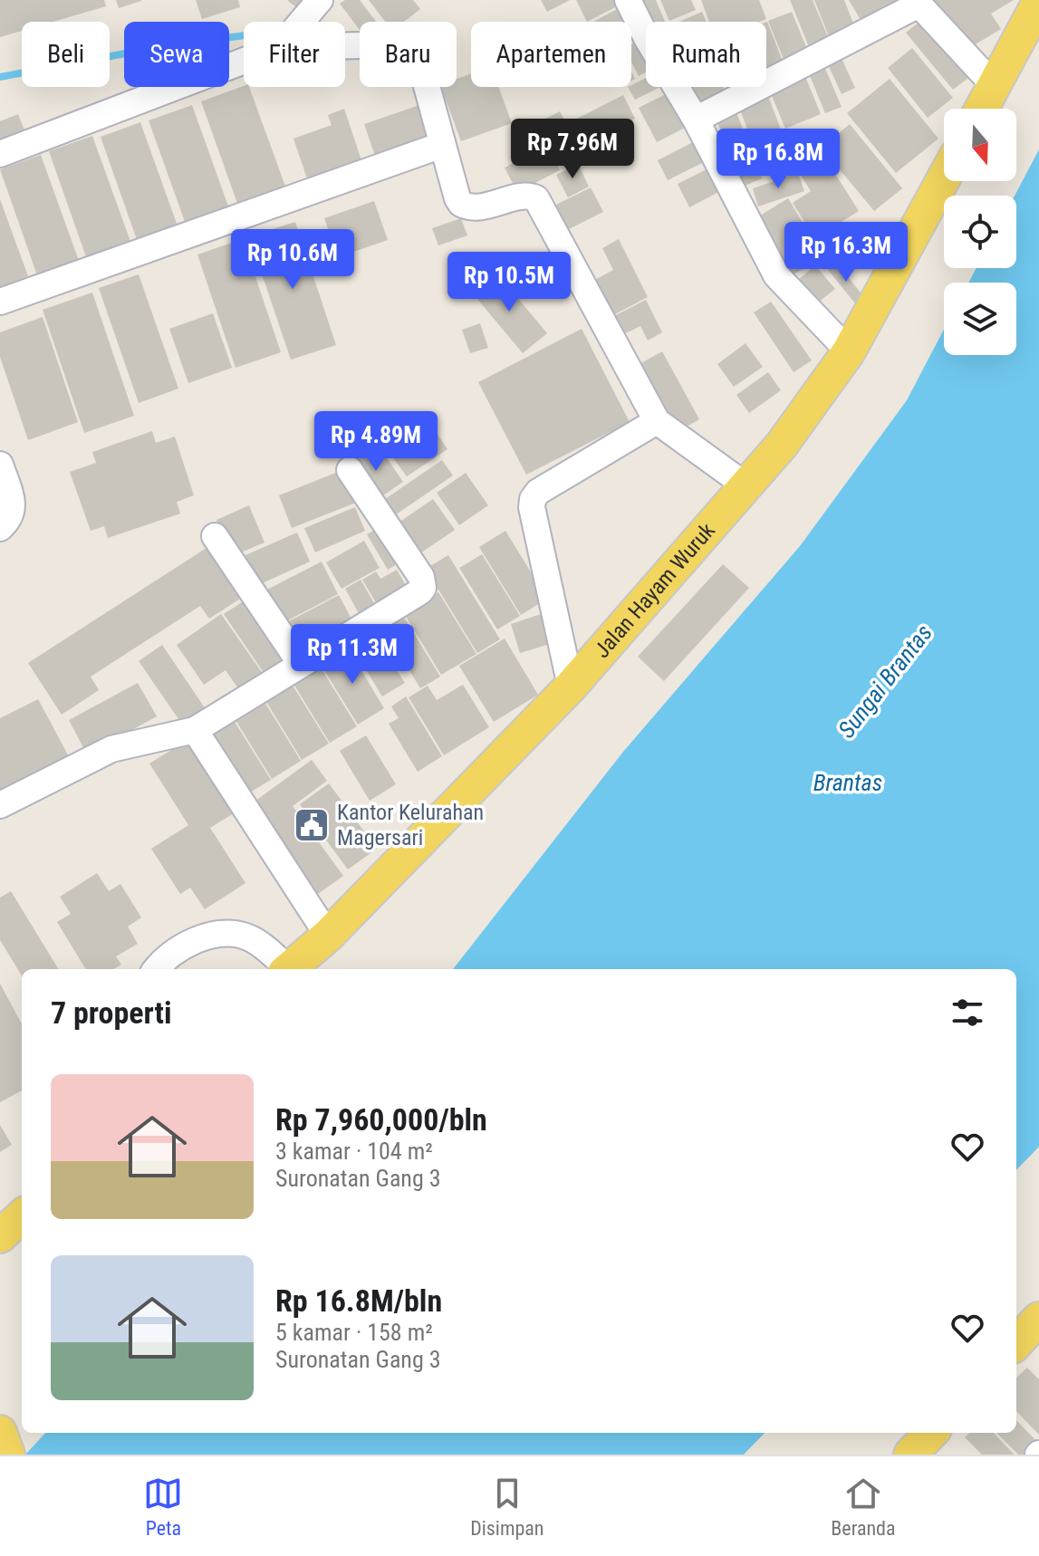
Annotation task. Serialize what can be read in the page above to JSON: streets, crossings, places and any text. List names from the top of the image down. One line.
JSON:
{"streets":{"main road":["Jalan Hayam Wuruk"]},"water":["Sungai Brantas","Brantas"],"places":{"public building":["Kantor Kelurahan Magersari"]},"north":"bottom","page":{"chip":["Beli","Sewa","Filter","Baru","Apartemen","Rumah"],"price":["Rp 7.96M","Rp 16.8M","Rp 16.3M","Rp 10.6M","Rp 10.5M","Rp 4.89M","Rp 11.3M"],"heading":"7 properti","list":[{"name":"Rp 7,960,000/bln","note":"3 kamar · 104 m² · Suronatan Gang 3"},{"name":"Rp 16.8M/bln","note":"5 kamar · 158 m² · Suronatan Gang 3"}],"tabs":["Peta","Disimpan","Beranda"]}}
